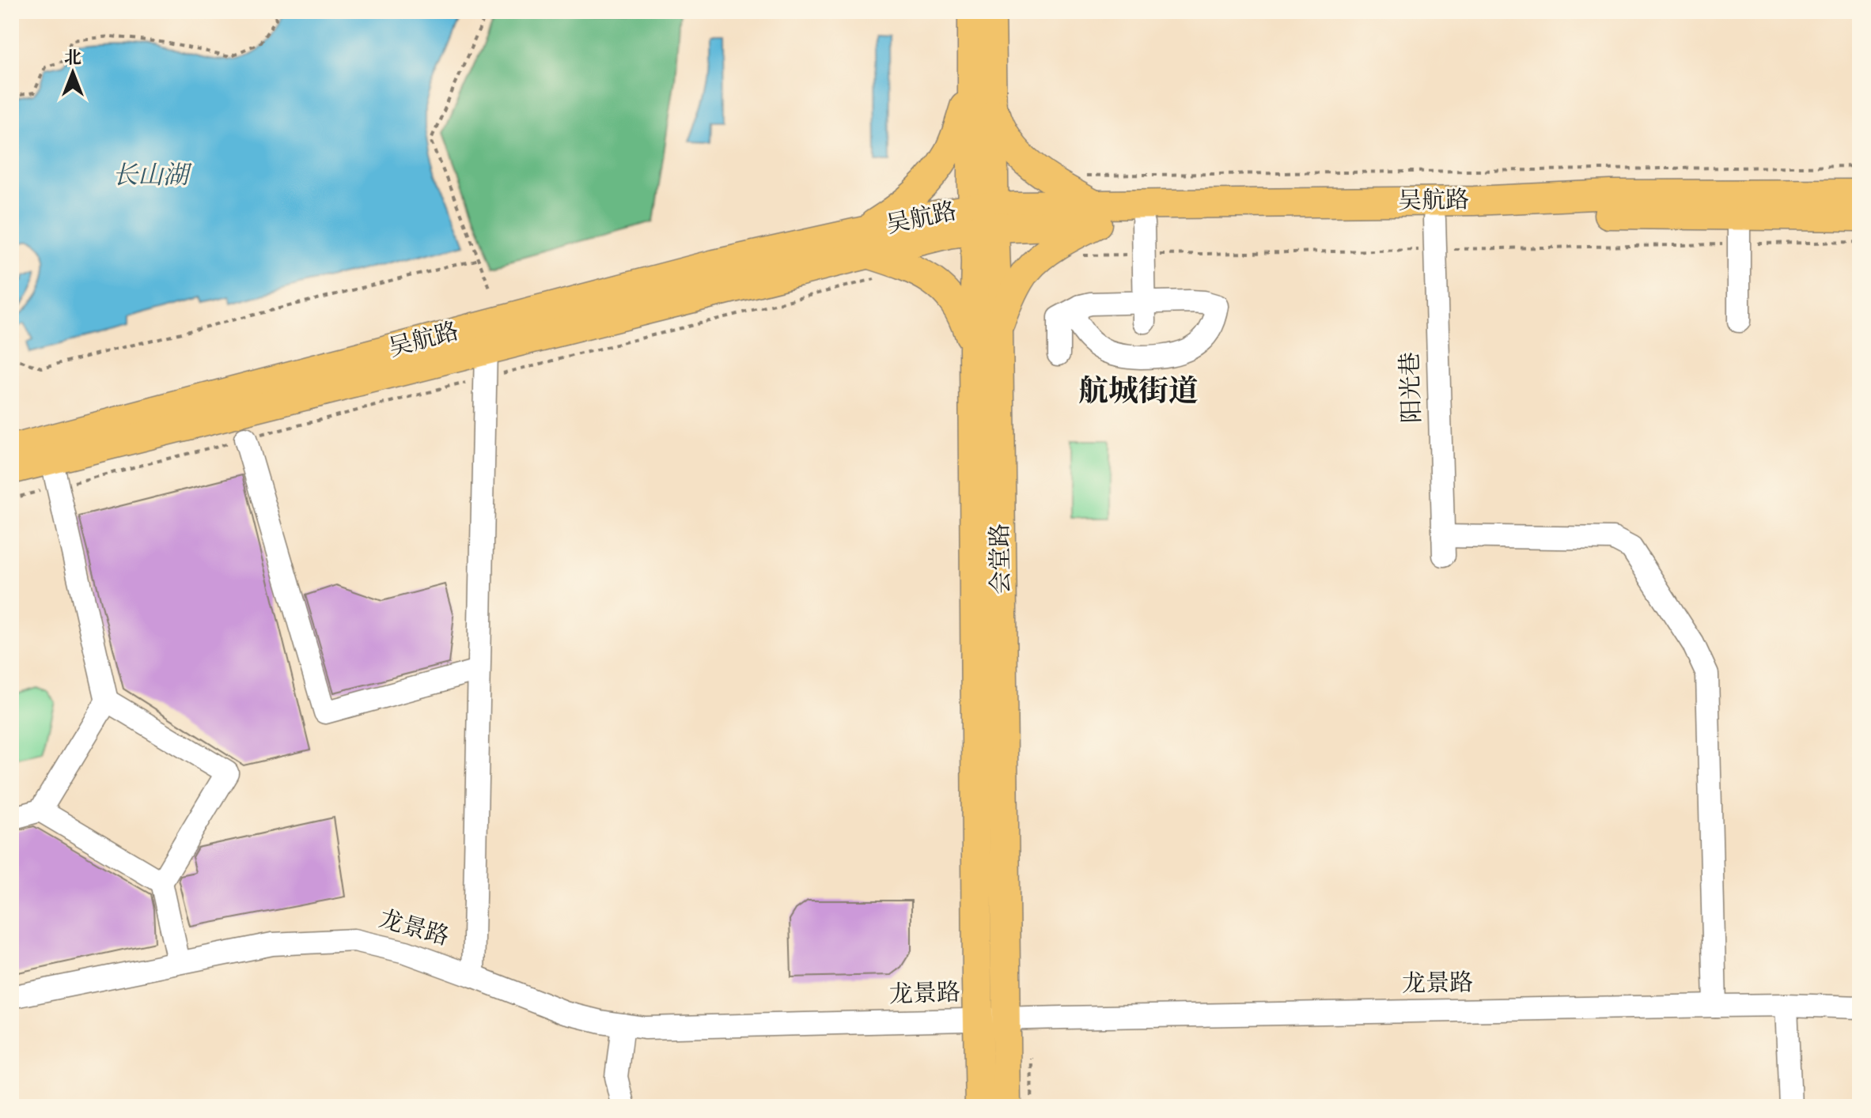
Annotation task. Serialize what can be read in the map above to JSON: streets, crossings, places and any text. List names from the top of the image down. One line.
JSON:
{"streets":{"main road":["吴航路","会堂路"],"street":["阳光巷","龙景路"]},"crossings":[["吴航路","阳光巷"],["吴航路","会堂路"],["阳光巷","龙景路"],["会堂路","龙景路"]],"districts":["航城街道"],"water":["长山湖"],"north":"top"}
